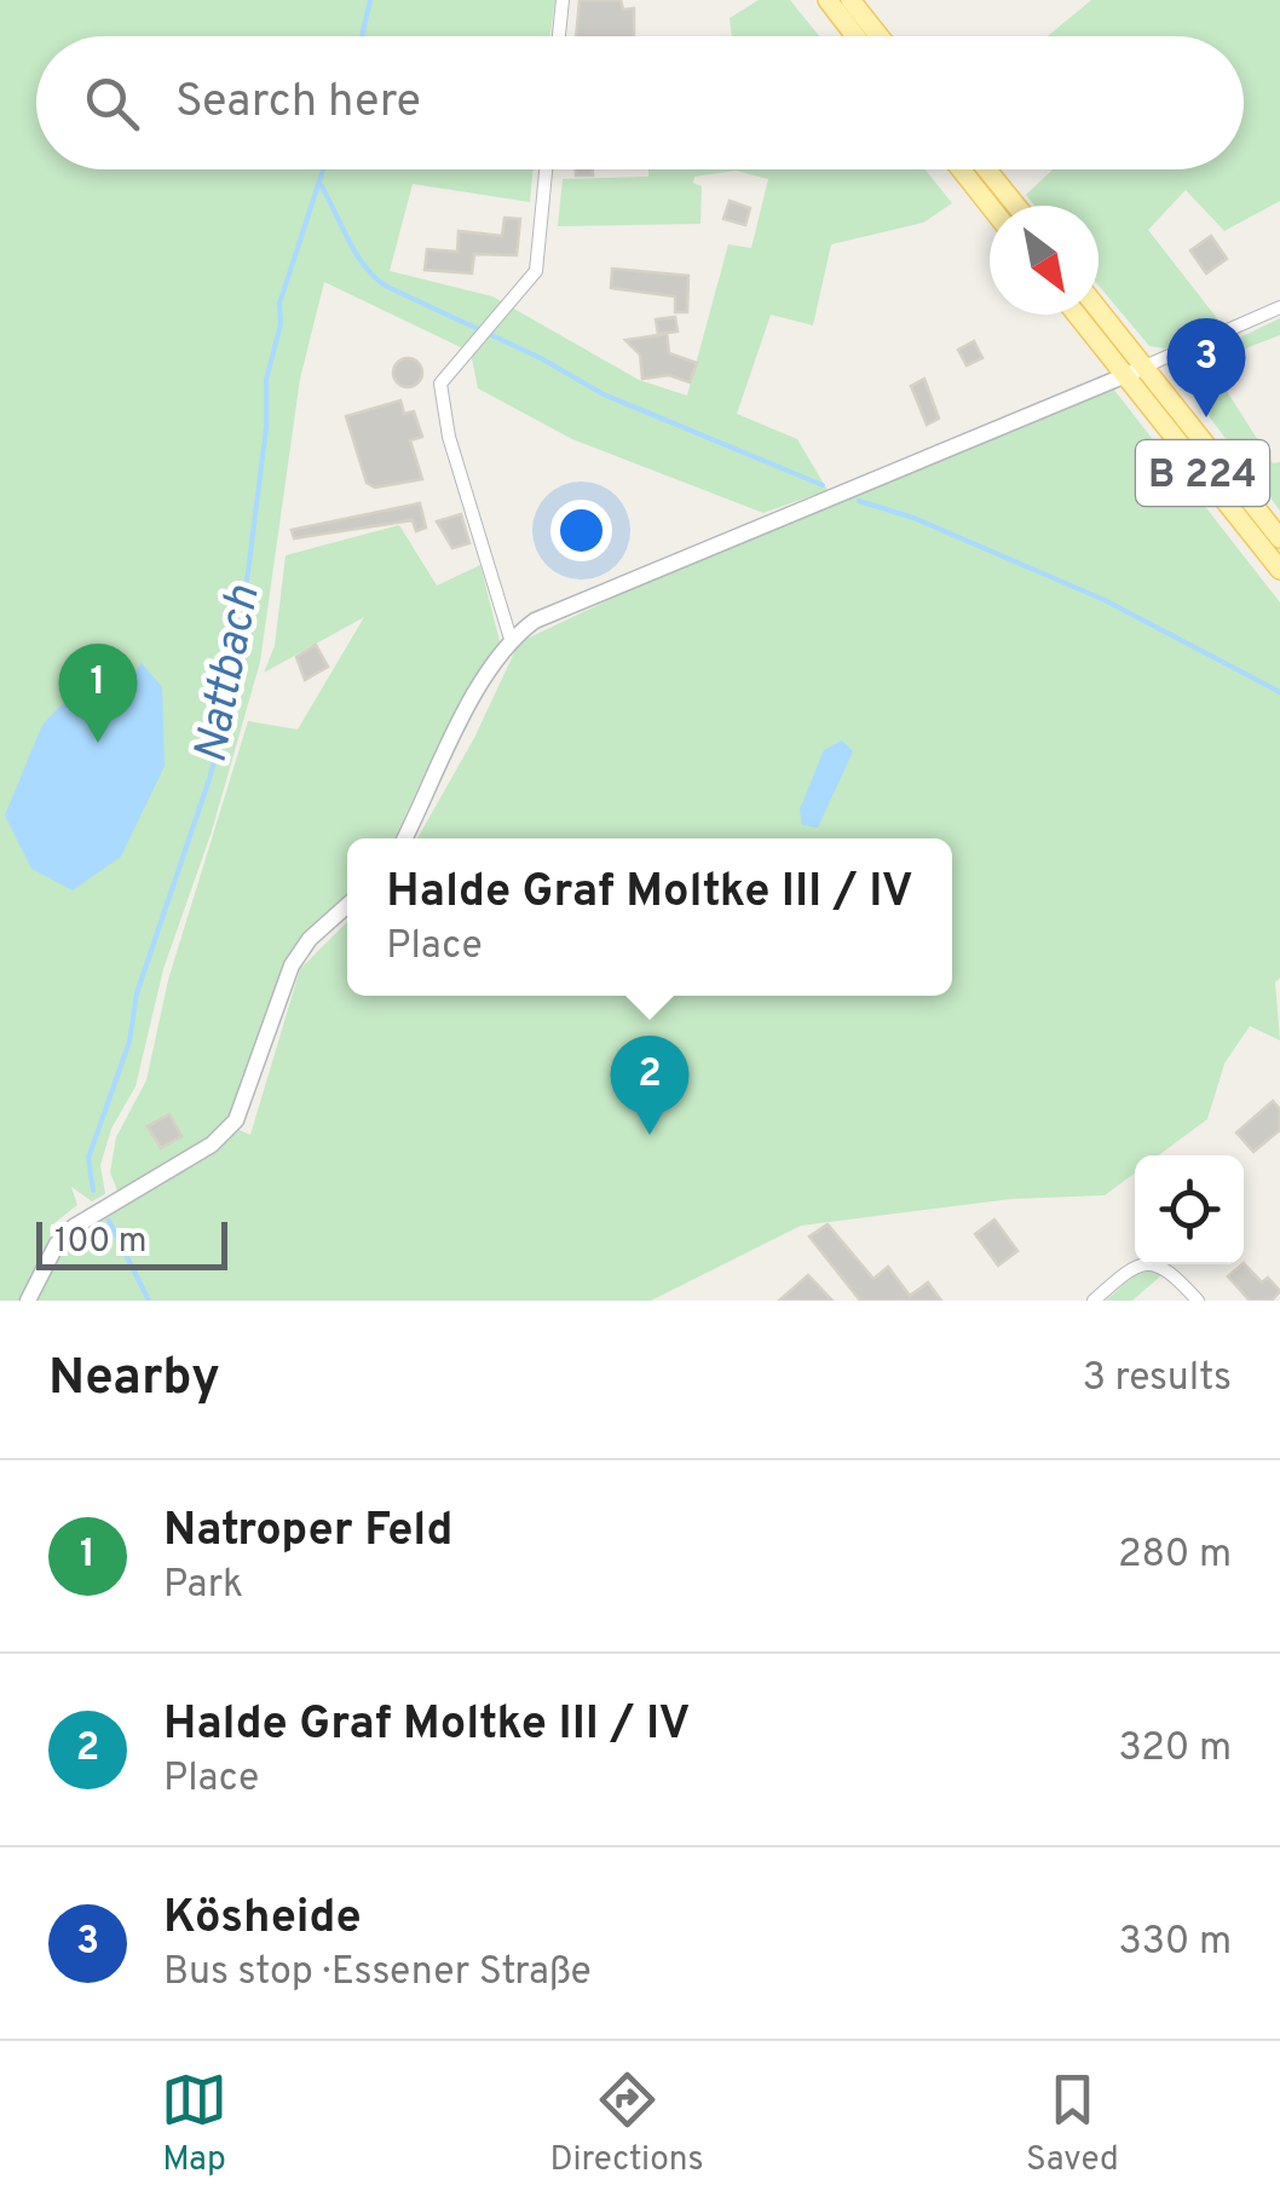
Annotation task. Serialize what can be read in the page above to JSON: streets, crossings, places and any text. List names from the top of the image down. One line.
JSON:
{"streets":{"main road":["B 224"]},"water":["Nattbach"],"scale_bar":"100 m","north":"bottom right","page":{"search":"Search here","pins":["3","1","2"],"popup":["Halde Graf Moltke III / IV","Place"],"scale":"100 m","heading":["Nearby","3 results"],"list":[{"mark":"1","name":"Natroper Feld","note":"Park","value":"280 m"},{"mark":"2","name":"Halde Graf Moltke III / IV","note":"Place","value":"320 m"},{"mark":"3","name":"Kösheide","note":"Bus stop · Essener Straße","value":"330 m"}],"nav":["Map","Directions","Saved"]}}
